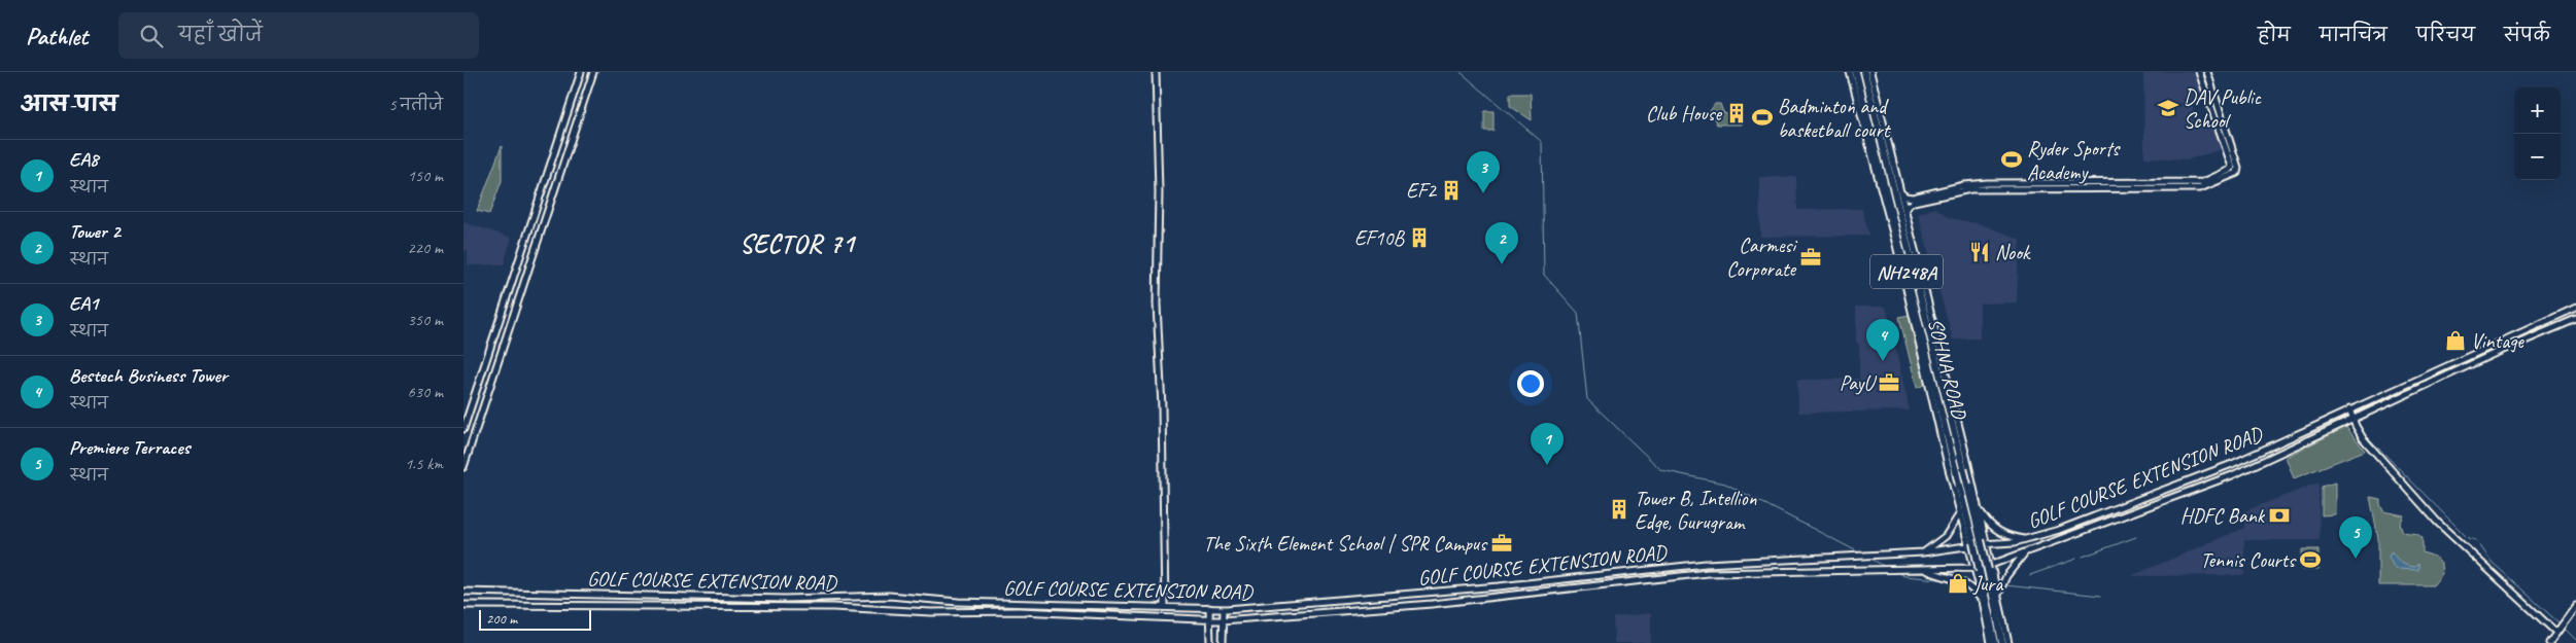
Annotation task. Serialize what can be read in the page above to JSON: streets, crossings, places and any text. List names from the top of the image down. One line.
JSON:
{"streets":{"highway":["NH248A","SOHNA ROAD"],"main road":["GOLF COURSE EXTENSION ROAD"]},"crossings":[["SOHNA ROAD","GOLF COURSE EXTENSION ROAD"]],"districts":["SECTOR 71"],"places":{"school or university":["DAV Public School"],"building":["Club House","EF2","EF10B","Tower B, Intellion Edge, Gurugram"],"sports":["Badminton and basketball court","Ryder Sports Academy","Tennis Courts"],"restaurant":["Nook"],"office":["Carmesi Corporate","PayU","The Sixth Element School | SPR Campus"],"shop":["Vintage","Jura"],"bank":["HDFC Bank"]},"scale_bar":"200 m","page":{"header":"Pathlet","search":"यहाँ खोजें","nav":["होम","मानचित्र","परिचय","संपर्क"],"heading":["आस-पास","5 नतीजे"],"map_buttons":["+","−"],"list":[{"mark":"1","name":"EA8","note":"स्थान","value":"150 m"},{"mark":"2","name":"Tower 2","note":"स्थान","value":"220 m"},{"mark":"3","name":"EA1","note":"स्थान","value":"350 m"},{"mark":"4","name":"Bestech Business Tower","note":"स्थान","value":"630 m"},{"mark":"5","name":"Premiere Terraces","note":"स्थान","value":"1.5 km"}],"pins":["3","2","4","1","5"],"scale":"200 m"}}
